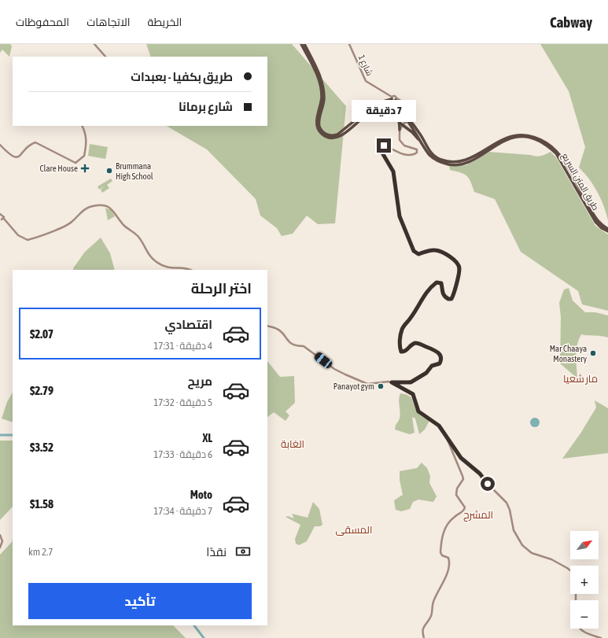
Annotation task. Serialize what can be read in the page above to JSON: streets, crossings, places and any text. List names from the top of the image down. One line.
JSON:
{"streets":{"highway":["طريق المتن السريع"],"street":["شارع 1"]},"districts":["مار شعيا","الغابة","المشرح","المسقى"],"places":{"health":["Clare House"],"other":["Brummana High School","Mar Chaaya Monastery","Panayot gym"]},"north":"top right","page":{"header":"Cabway","nav":["الخريطة","الاتجاهات","المحفوظات"],"banner":["طريق بكفيا - بعبدات","شارع برمانا"],"bubble":"7 دقيقة","heading":"اختر الرحلة","list":[{"name":"اقتصادي","note":"4 دقيقة · 17:31","value":"$2.07"},{"name":"مريح","note":"5 دقيقة · 17:32","value":"$2.79"},{"name":"XL","note":"6 دقيقة · 17:33","value":"$3.52"},{"name":"Moto","note":"7 دقيقة · 17:34","value":"$1.58"}],"map_buttons":["+","−"],"pay":["نقدًا","2.7 km"],"buttons":"تأكيد"}}
